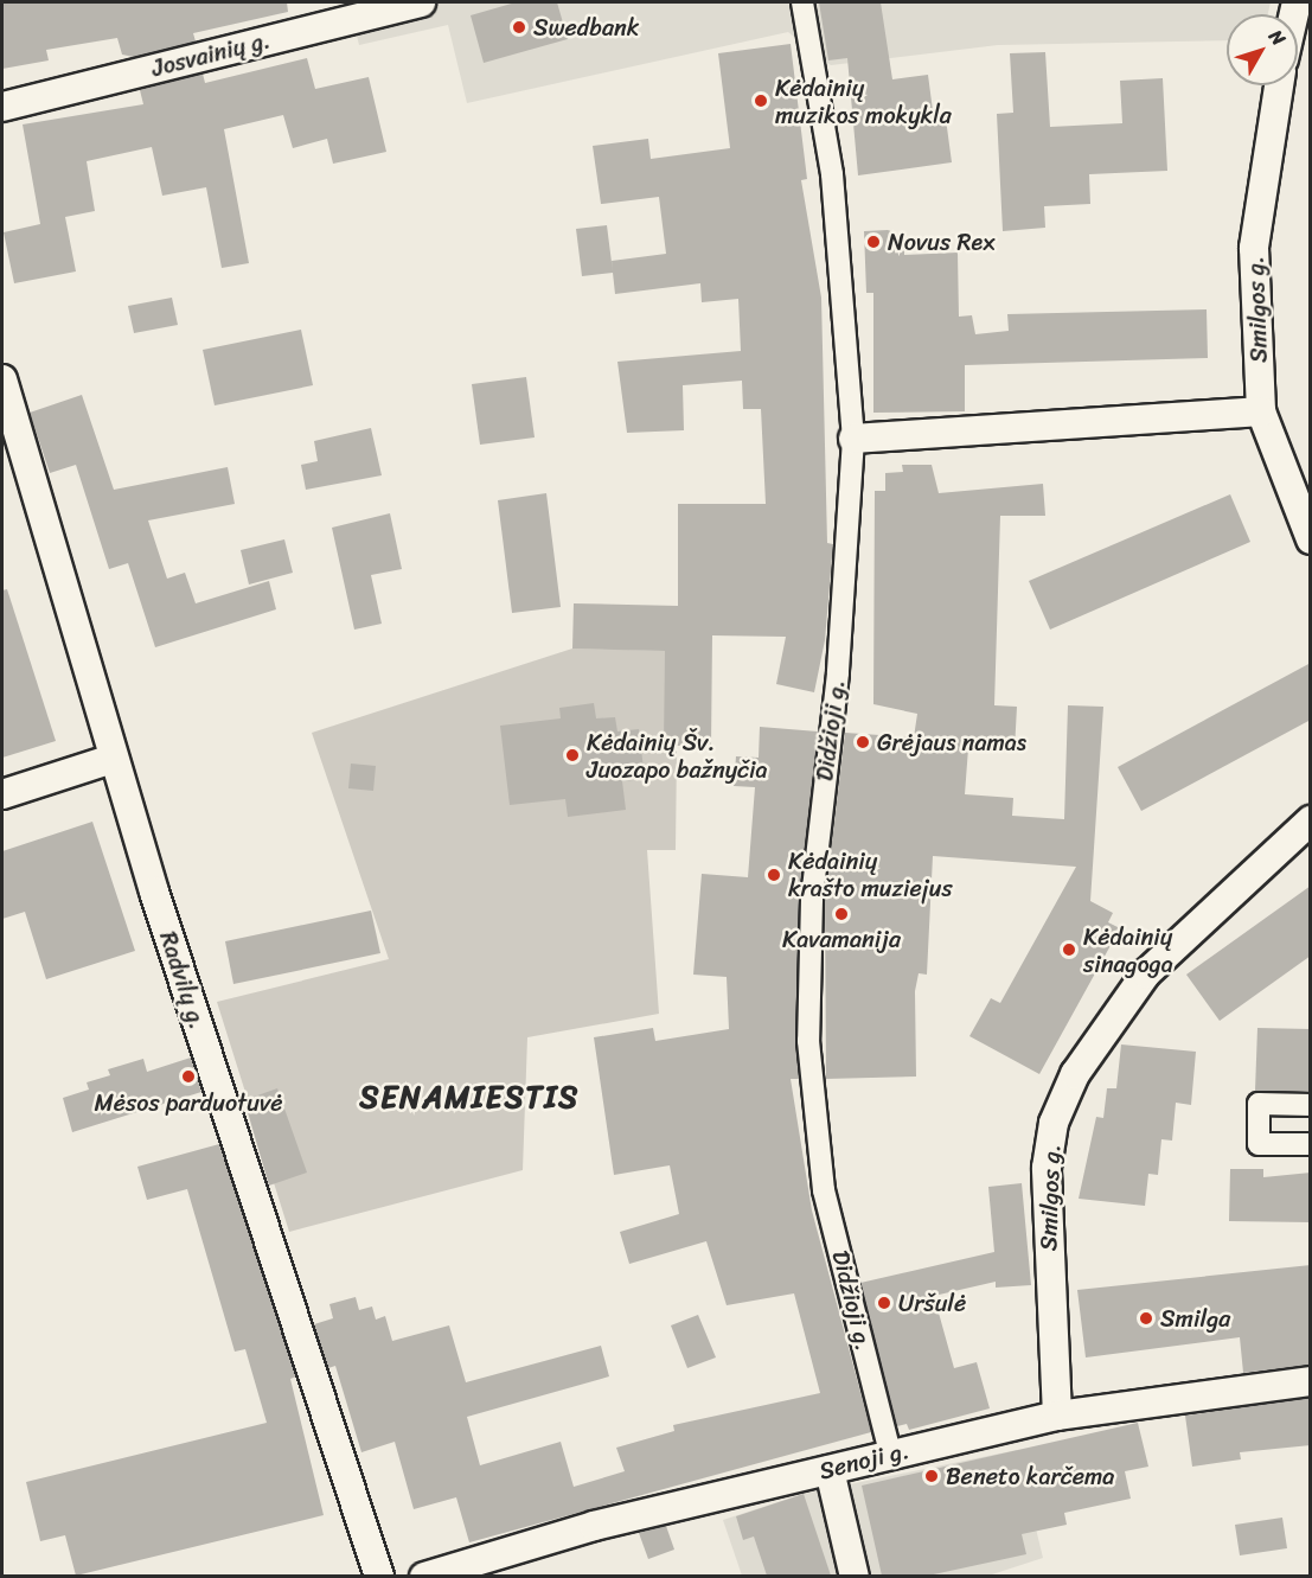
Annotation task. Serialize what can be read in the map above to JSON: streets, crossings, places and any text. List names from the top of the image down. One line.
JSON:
{"streets":{"street":["Josvainių g.","Smilgos g.","Didžioji g.","Radvilų g.","Senoji g."]},"crossings":[["Smilgos g.","Senoji g."],["Didžioji g.","Senoji g."]],"districts":["SENAMIESTIS"],"places":["Swedbank","Kėdainių muzikos mokykla","Novus Rex","Grėjaus namas","Kėdainių Šv. Juozapo bažnyčia","Kėdainių krašto muziejus","Kavamanija","Kėdainių sinagoga","Mėsos parduotuvė","Uršulė","Smilga","Beneto karčema"],"north":"top right"}
